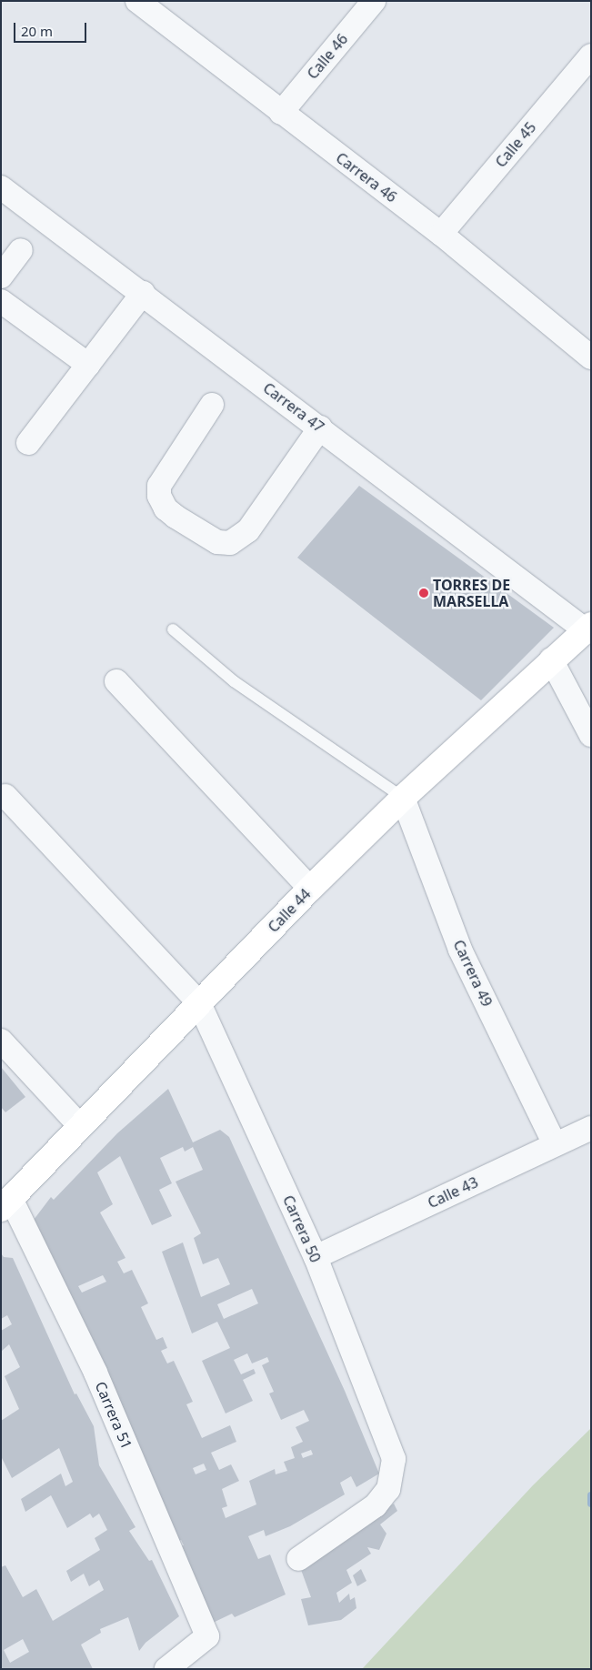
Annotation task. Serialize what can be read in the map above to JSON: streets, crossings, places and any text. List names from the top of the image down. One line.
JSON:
{"streets":{"main road":["Calle 44"],"street":["Calle 46","Calle 45","Carrera 46","Carrera 47","Carrera 49","Calle 43","Carrera 50","Carrera 51"]},"crossings":[["Calle 46","Carrera 46"],["Calle 45","Carrera 46"],["Carrera 47","Calle 44"],["Calle 44","Carrera 49"],["Calle 44","Carrera 50"],["Calle 44","Carrera 51"],["Carrera 49","Calle 43"],["Calle 43","Carrera 50"]],"places":["TORRES DE MARSELLA"],"scale_bar":"20 m"}
